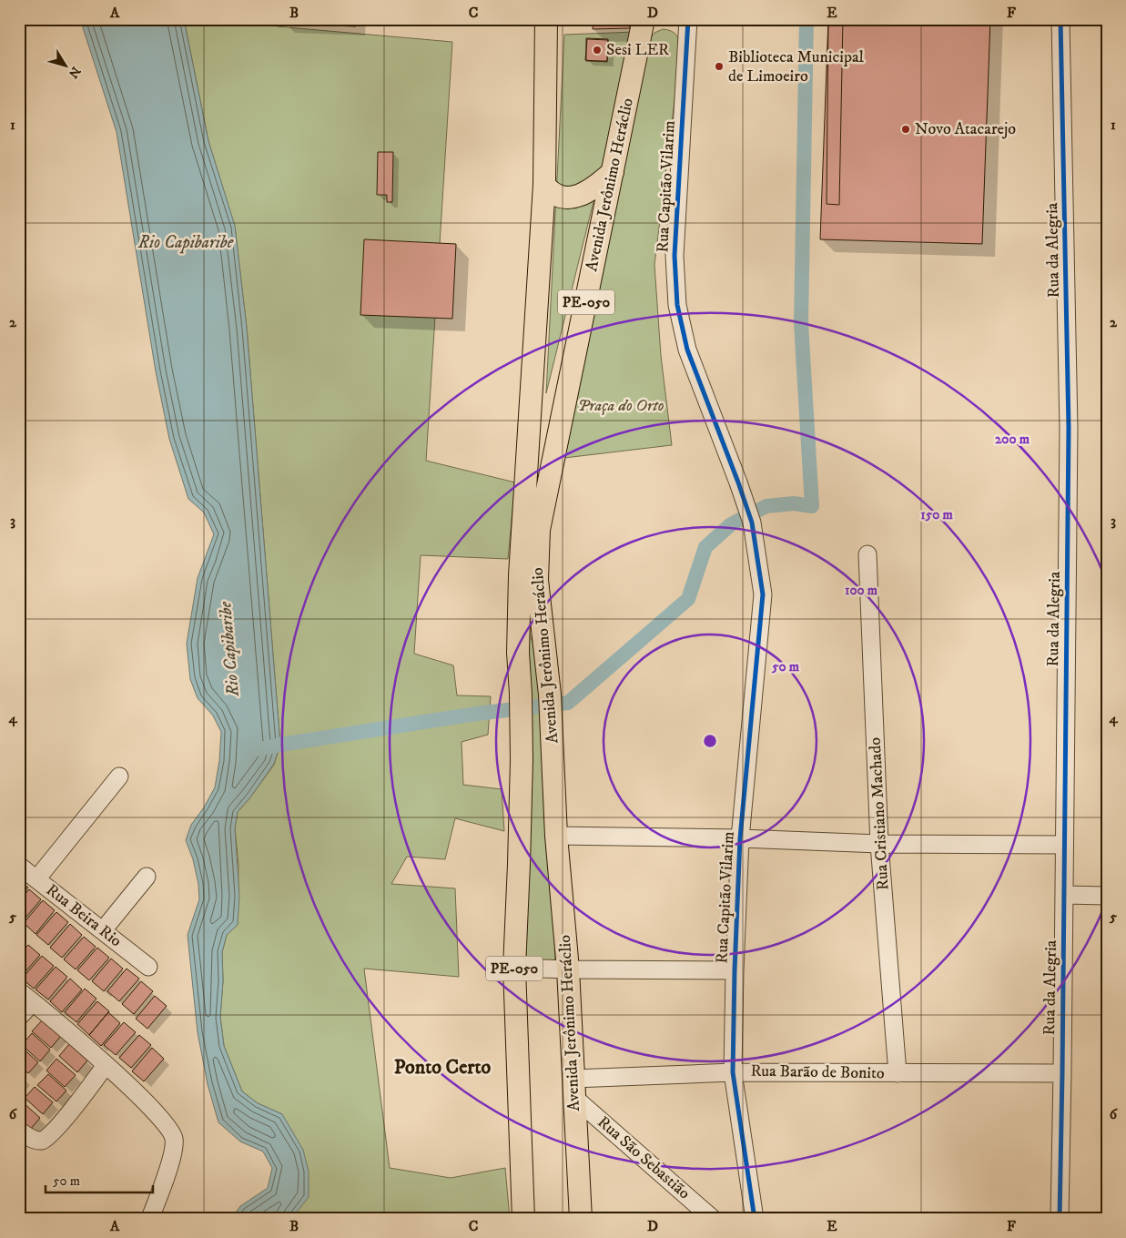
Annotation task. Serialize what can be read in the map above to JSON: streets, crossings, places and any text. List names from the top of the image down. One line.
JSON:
{"streets":{"main road":["Avenida Jerônimo Heráclio","PE-050"],"street":["Rua Capitão Vilarim","Rua da Alegria","Rua Cristiano Machado","Rua Beira Rio","Rua Barão de Bonito","Rua São Sebastião"]},"crossings":[["Avenida Jerônimo Heráclio","Rua Barão de Bonito"],["Avenida Jerônimo Heráclio","Rua São Sebastião"],["Rua Capitão Vilarim","Rua Barão de Bonito"],["Rua da Alegria","Rua Barão de Bonito"],["Rua Cristiano Machado","Rua Barão de Bonito"],["Rua Barão de Bonito","Rua São Sebastião"]],"districts":["Ponto Certo"],"water":["Rio Capibaribe"],"parks":["Praça do Orto"],"places":["Sesi LER","Biblioteca Municipal de Limoeiro","Novo Atacarejo"],"scale_bar":"50 m","north":"bottom right","grid":{"columns":["A","B","C","D","E","F"],"rows":["1","2","3","4","5","6"]},"rings":["200 m","150 m","100 m","50 m"]}
